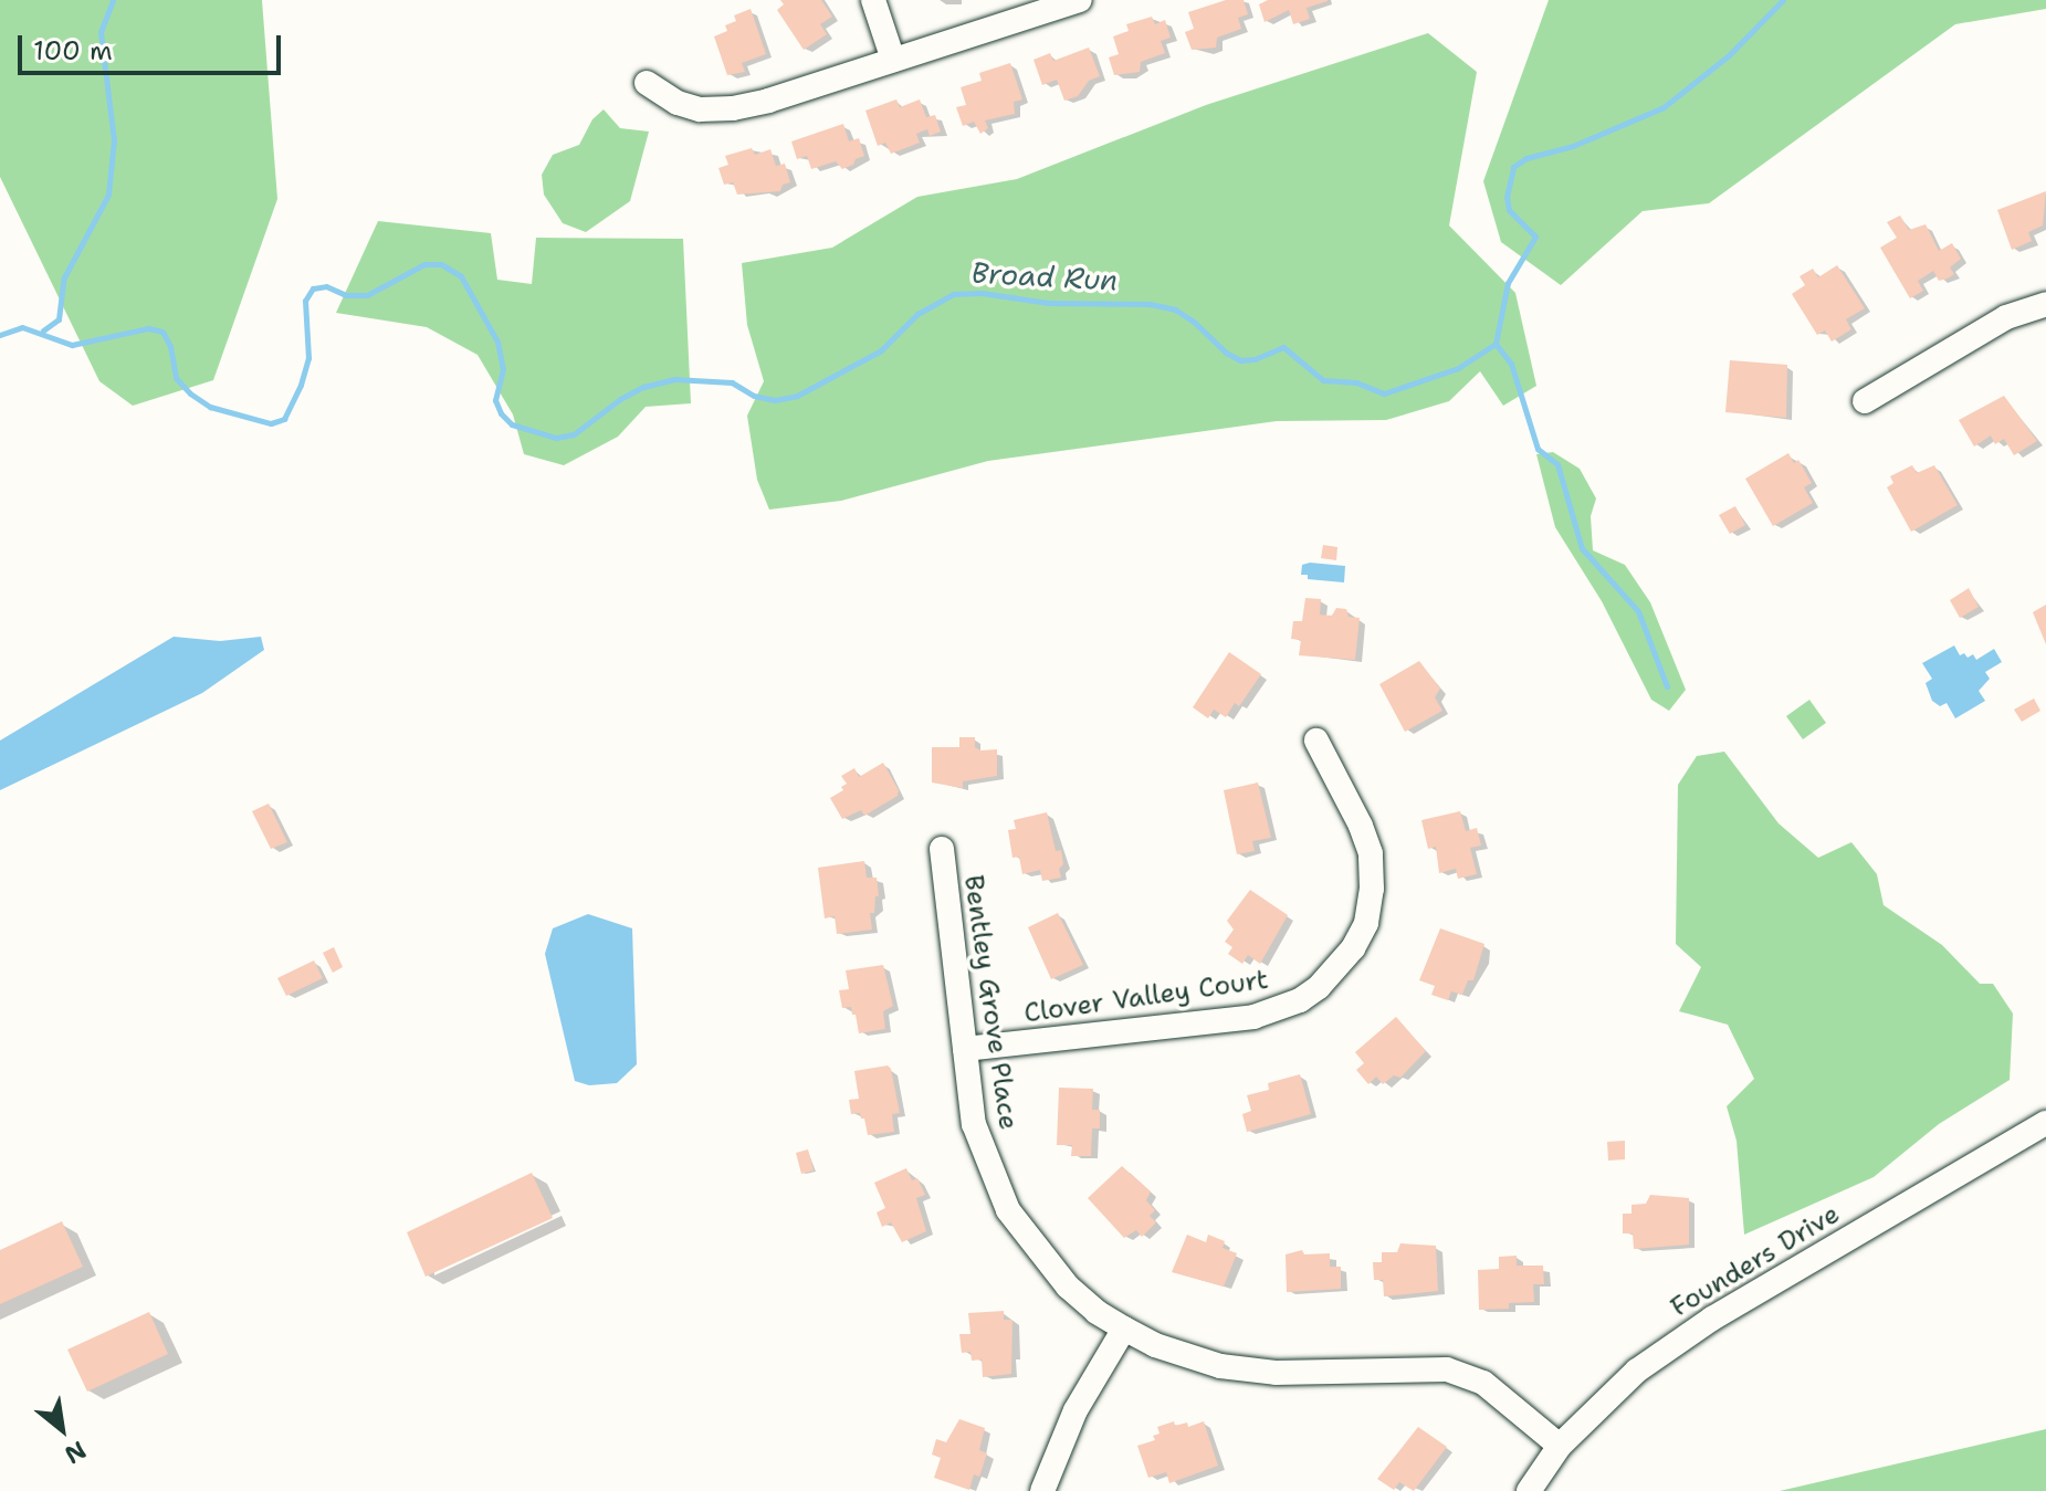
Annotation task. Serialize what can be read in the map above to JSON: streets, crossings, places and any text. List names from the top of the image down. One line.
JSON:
{"streets":{"street":["Clover Valley Court","Bentley Grove Place","Founders Drive"]},"crossings":[["Clover Valley Court","Bentley Grove Place"],["Bentley Grove Place","Founders Drive"]],"water":["Broad Run"],"scale_bar":"100 m","north":"bottom right"}
